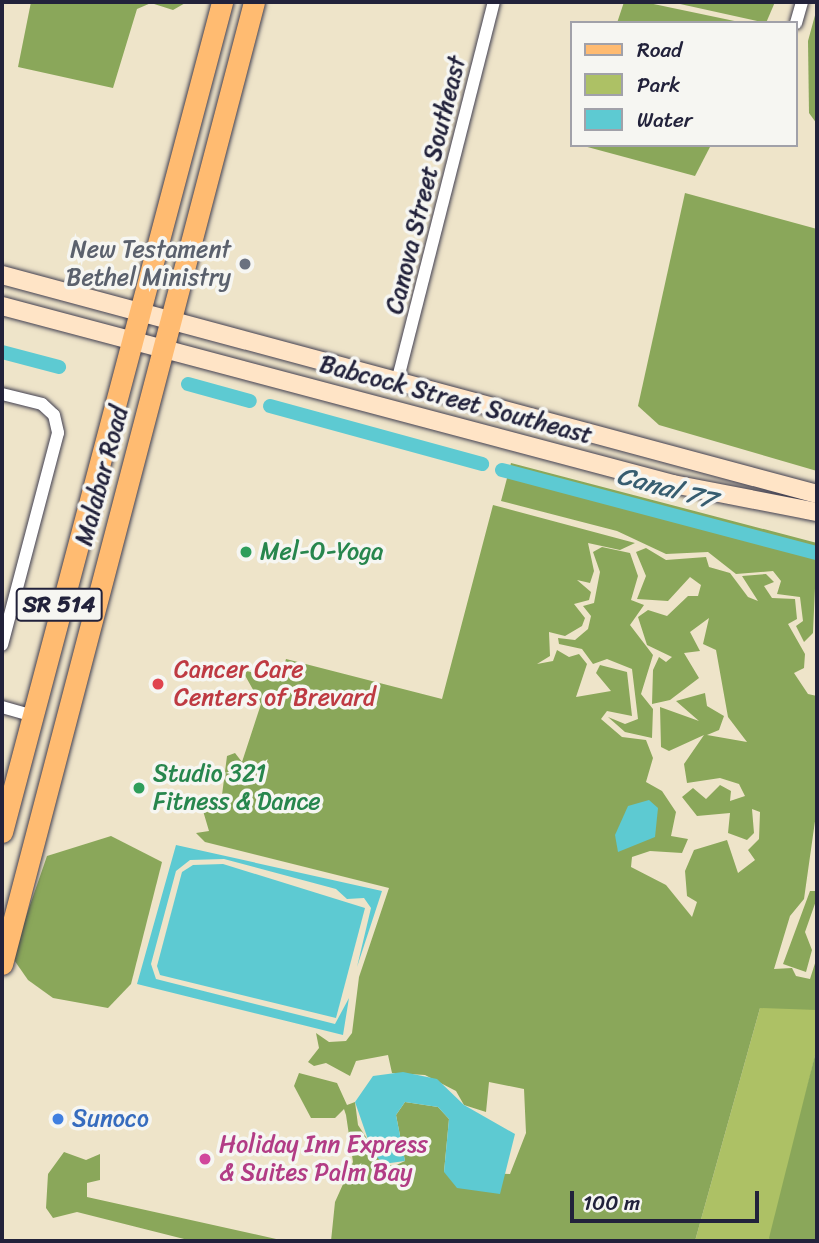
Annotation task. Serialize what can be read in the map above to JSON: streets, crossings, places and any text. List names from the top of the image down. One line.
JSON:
{"streets":{"main road":["Babcock Street Southeast","Malabar Road","SR 514"],"street":["Canova Street Southeast"]},"crossings":[["Canova Street Southeast","Babcock Street Southeast"],["Babcock Street Southeast","Malabar Road"]],"water":["Canal 77"],"places":["New Testament Bethel Ministry","Mel-O-Yoga","Cancer Care Centers of Brevard","Studio 321 Fitness & Dance","Sunoco","Holiday Inn Express & Suites Palm Bay"],"legend":["Road","Park","Water"],"scale_bar":"100 m"}
